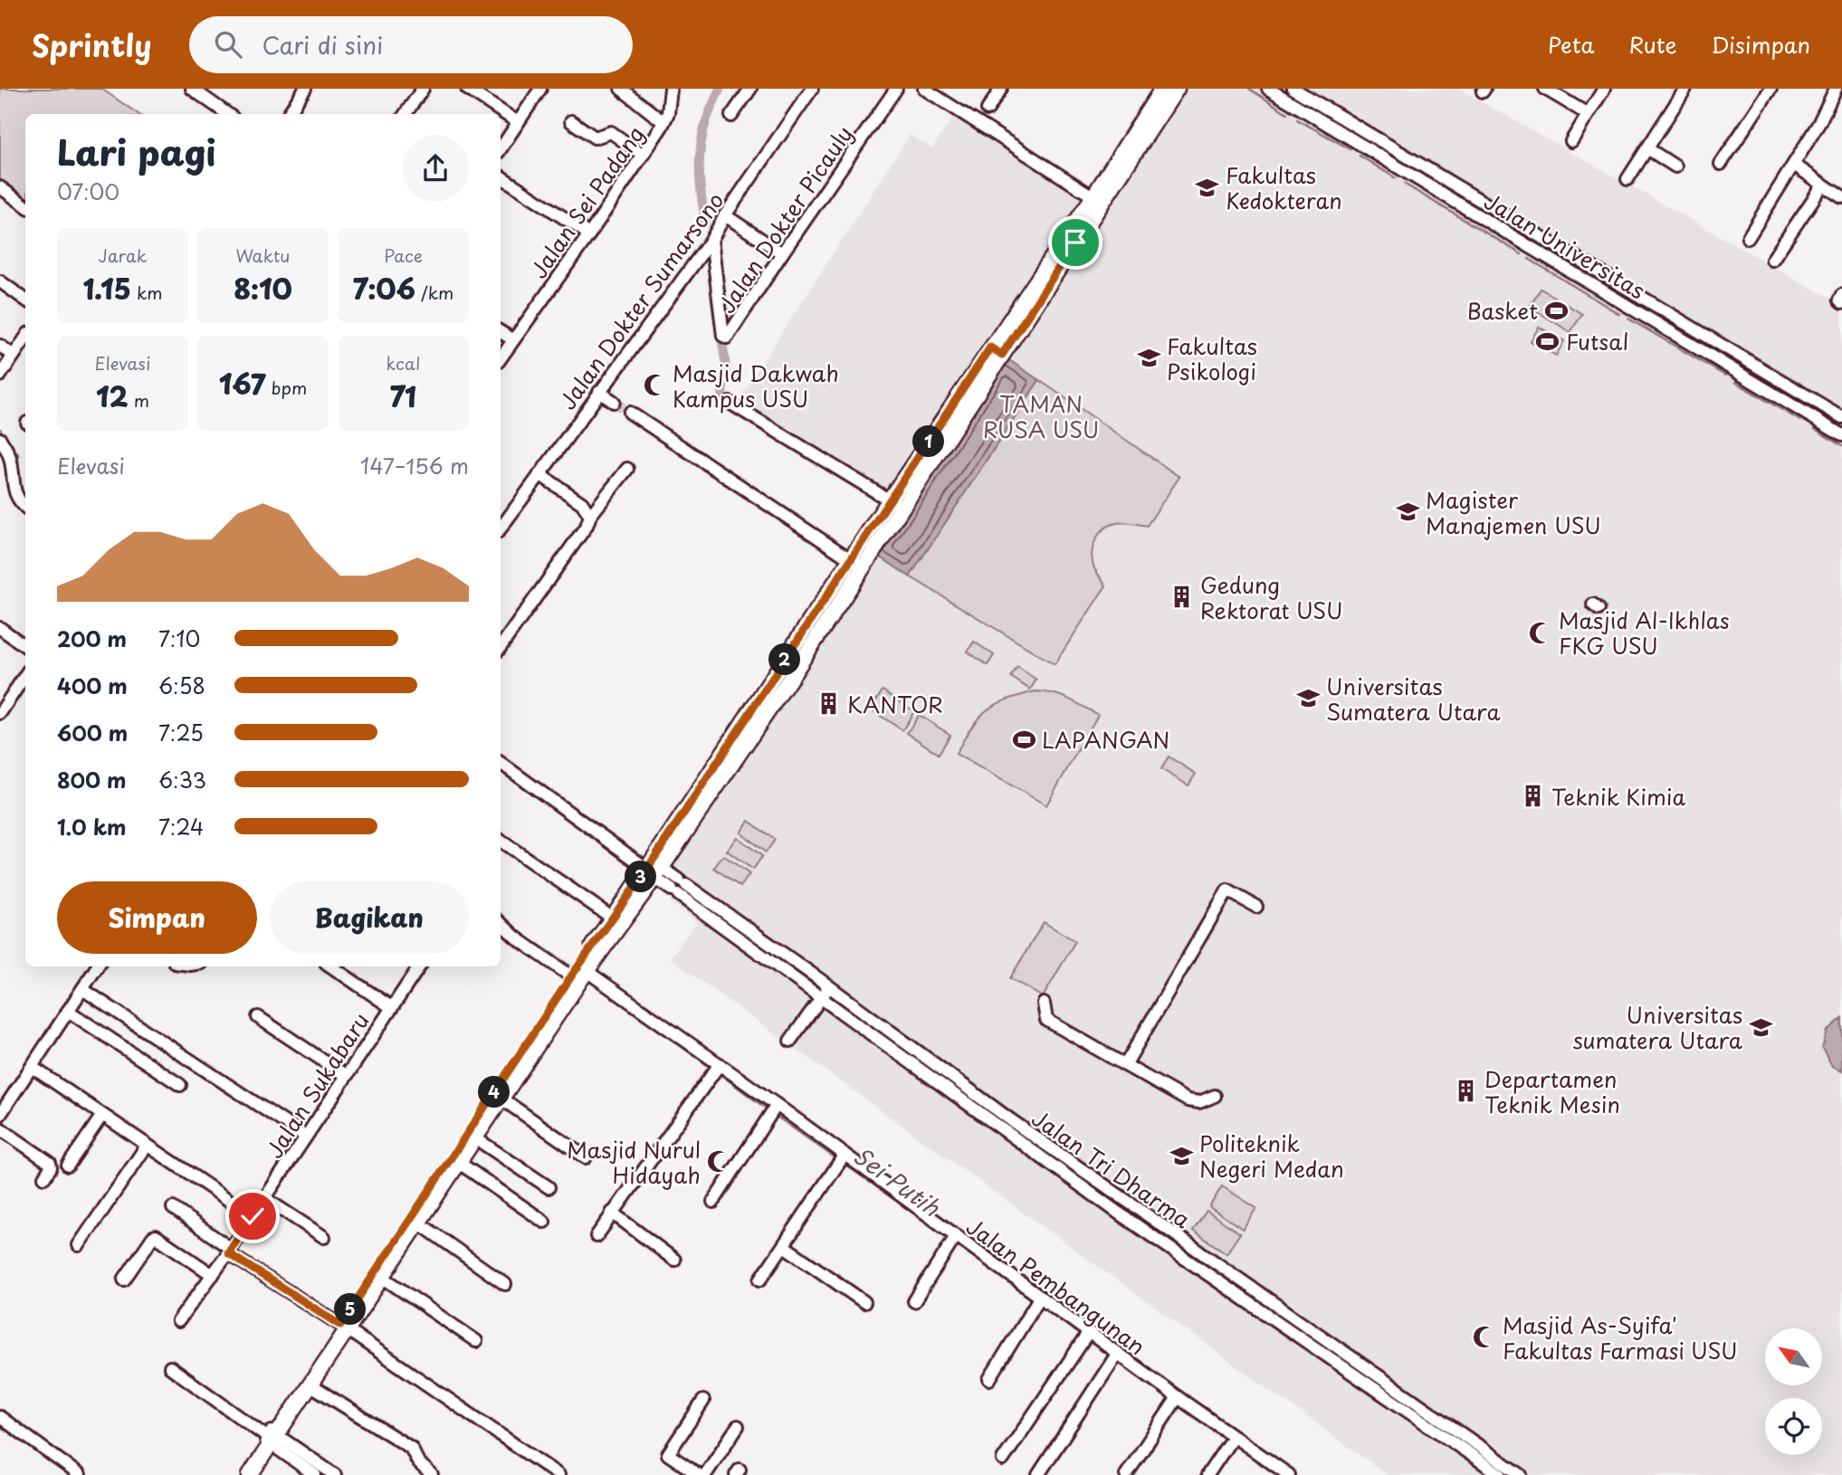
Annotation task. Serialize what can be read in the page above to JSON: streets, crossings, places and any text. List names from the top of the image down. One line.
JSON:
{"streets":{"street":["Jalan Sei Padang","Jalan Dokter Picauly","Jalan Universitas","Jalan Dokter Sumarsono","Jalan Sukabaru","Jalan Tri Dharma","Jalan Pembangunan"]},"crossings":[["Jalan Dokter Picauly","Jalan Dokter Sumarsono"]],"water":["Sei Putih"],"parks":["TAMAN RUSA USU"],"places":{"school or university":["Fakultas Kedokteran","Fakultas Psikologi","Magister Manajemen USU","Universitas Sumatera Utara","Universitas sumatera Utara","Politeknik Negeri Medan"],"sports":["Basket","Futsal","LAPANGAN"],"mosque":["Masjid Dakwah Kampus USU","Masjid Al-Ikhlas FKG USU","Masjid Nurul Hidayah","Masjid As-Syifa' Fakultas Farmasi USU"],"building":["Gedung Rektorat USU","KANTOR","Teknik Kimia","Departamen Teknik Mesin"]},"north":"top left","page":{"header":"Sprintly","search":"Cari di sini","nav":["Peta","Rute","Disimpan"],"heading":["Lari pagi","07:00"],"stats":[["Jarak","1.15 km"],["Waktu","8:10"],["Pace","7:06 /km"],["Elevasi","12 m"],["167 bpm"],["kcal","71"]],"pins":["1","2","3","4","5"],"chart":["Elevasi","147–156 m"],"list":[{"name":"200 m","note":"7:10"},{"name":"400 m","note":"6:58"},{"name":"600 m","note":"7:25"},{"name":"800 m","note":"6:33"},{"name":"1.0 km","note":"7:24"}],"buttons":["Simpan","Bagikan"]}}
